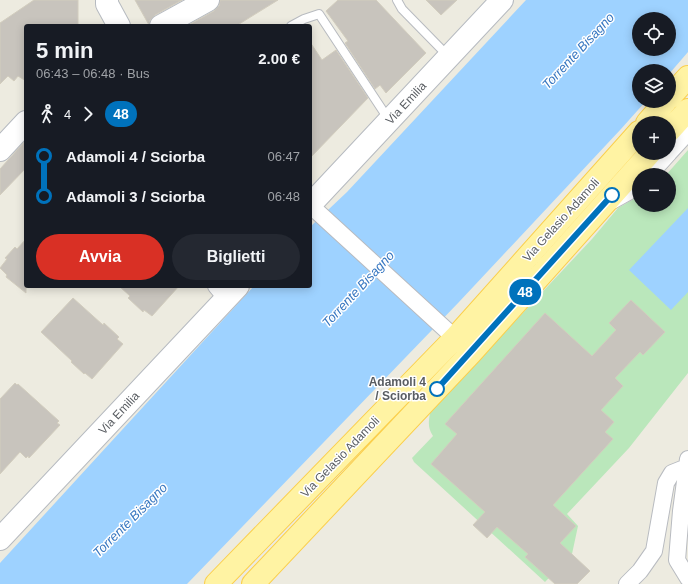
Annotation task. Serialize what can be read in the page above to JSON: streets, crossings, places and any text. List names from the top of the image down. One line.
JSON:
{"streets":{"main road":["Via Emilia","Via Gelasio Adamoli"]},"water":["Torrente Bisagno"],"places":["Adamoli 4 / Sciorba"],"lines":["bus line 48"],"page":{"on_map":"48","map_buttons":["+","−"],"heading":["5 min","06:43 – 06:48 · Bus","2.00 €"],"legs":["4","48"],"list":[{"name":"Adamoli 4 / Sciorba","value":"06:47"},{"name":"Adamoli 3 / Sciorba","value":"06:48"}],"buttons":["Avvia","Biglietti"]}}
